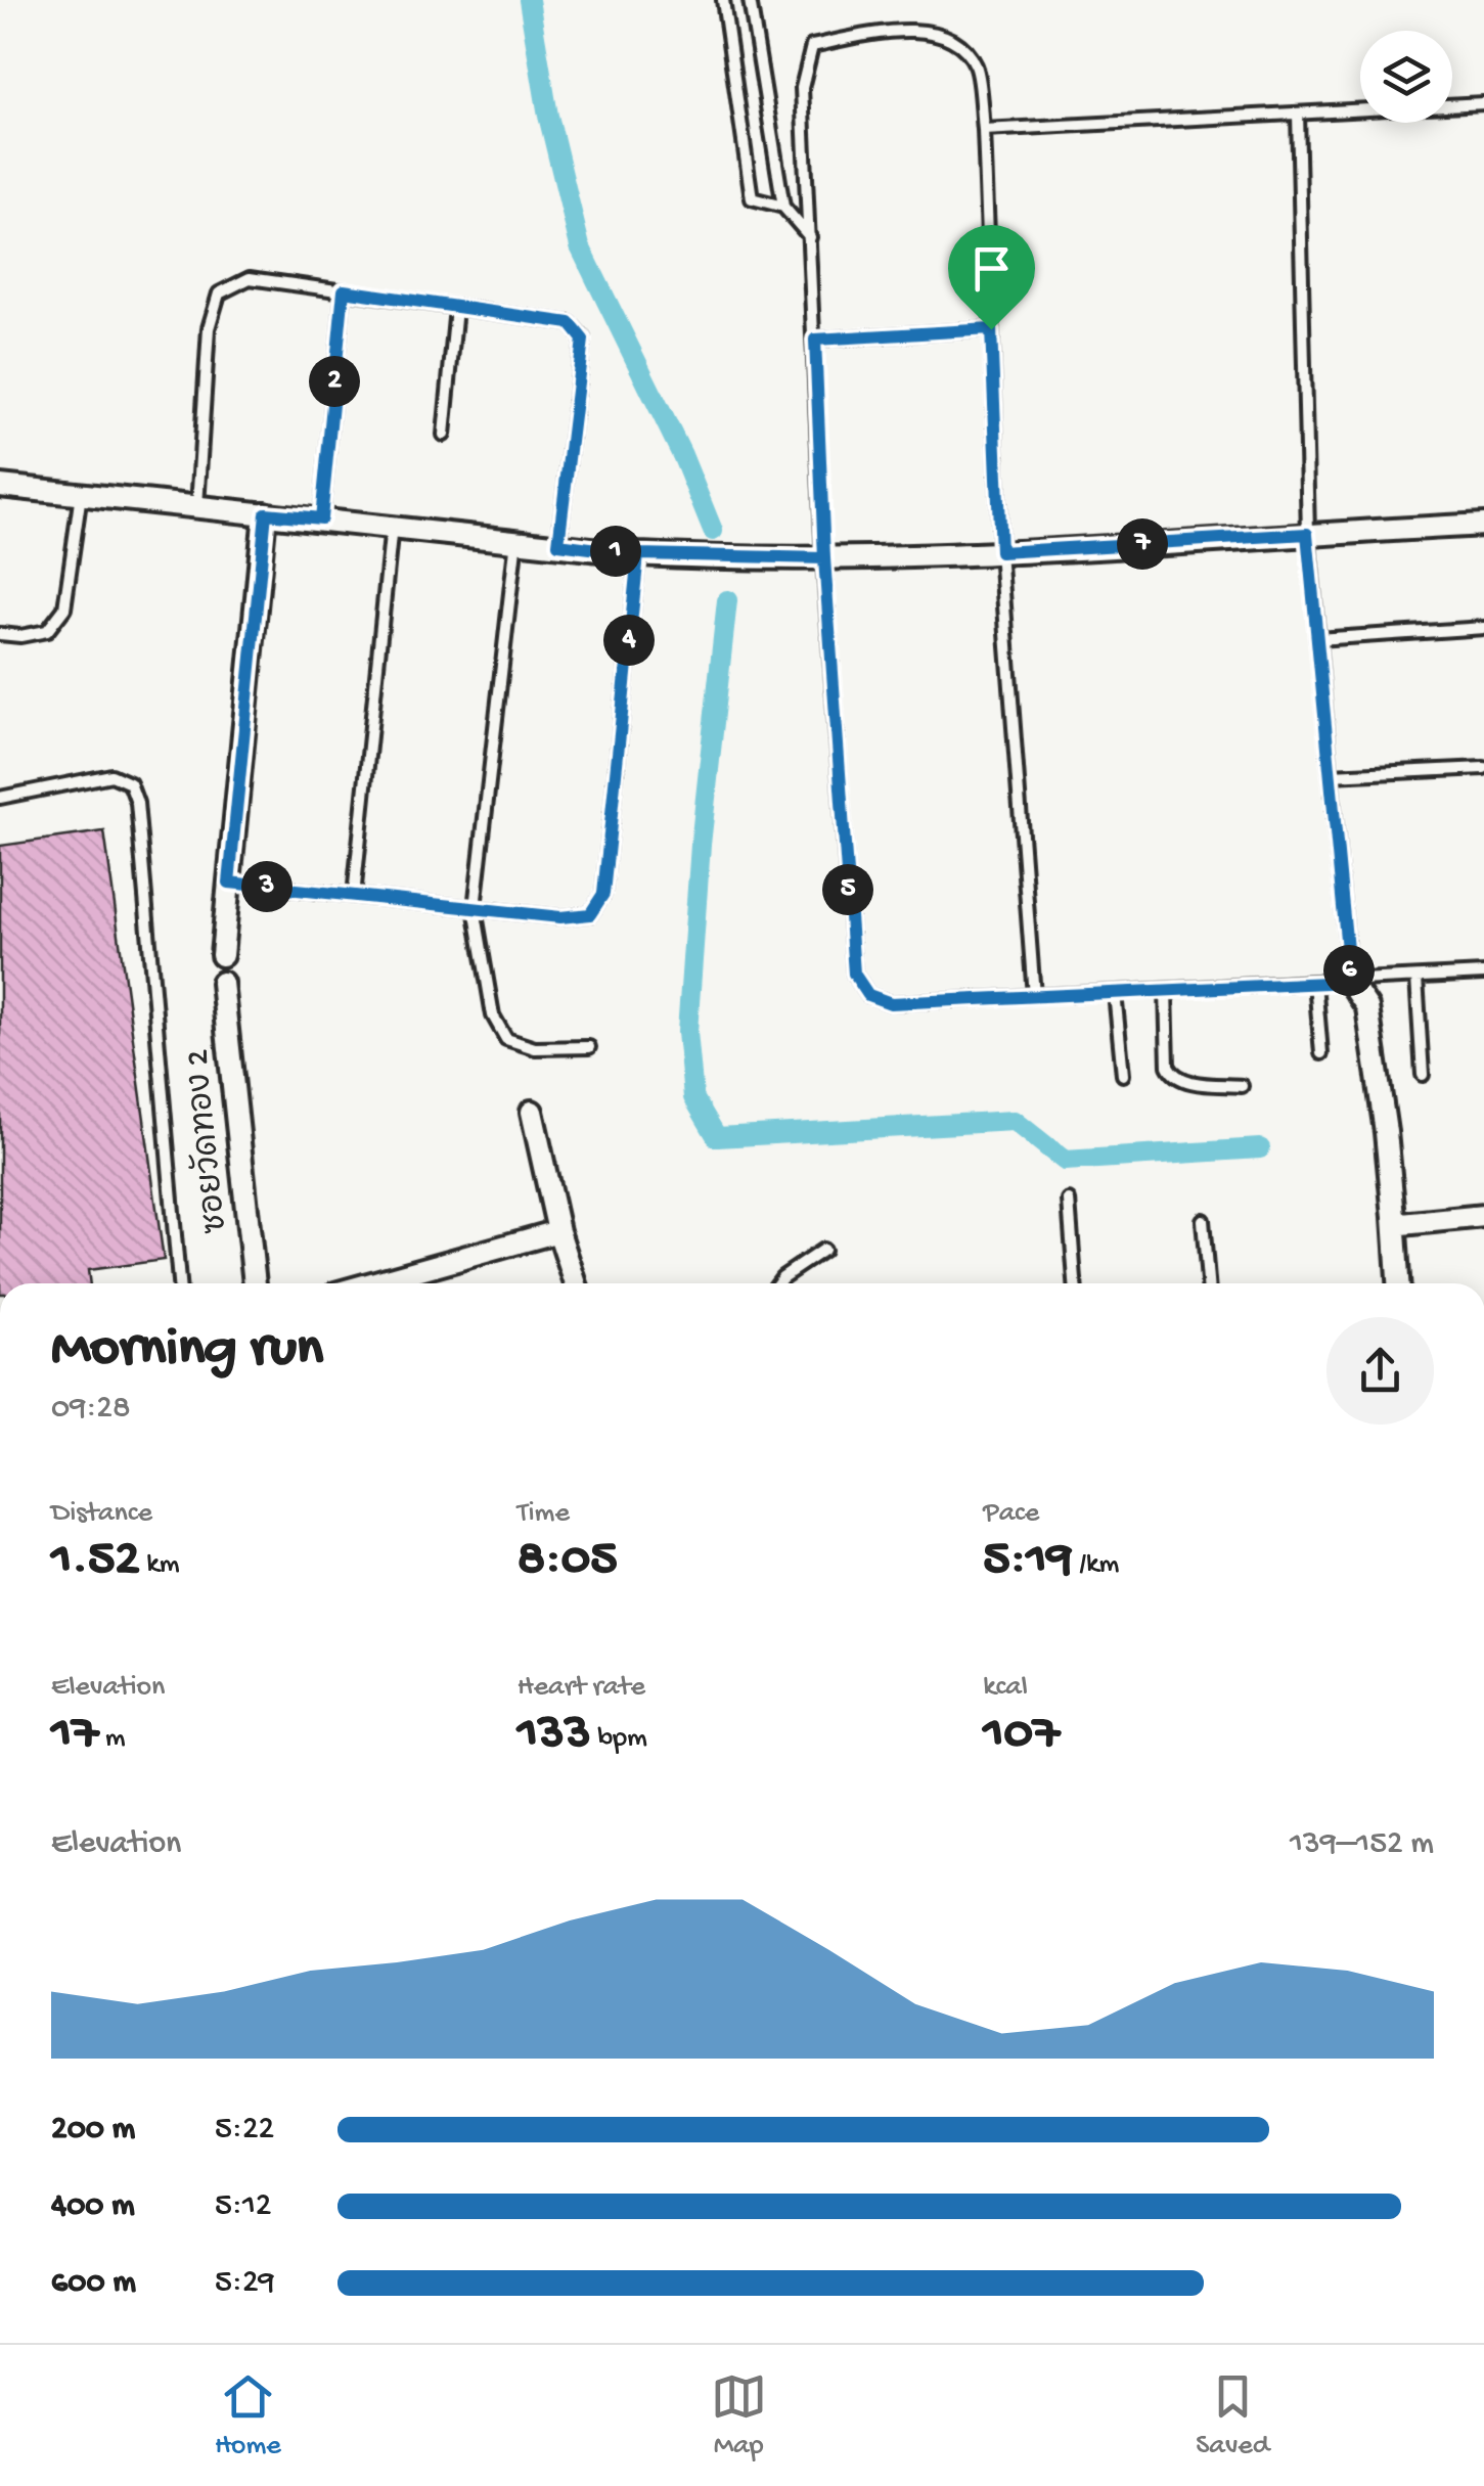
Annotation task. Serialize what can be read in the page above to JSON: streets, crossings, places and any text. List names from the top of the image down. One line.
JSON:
{"streets":{"street":["ซอยวัดทอง 2"]},"page":{"pins":["2","7","1","4","3","5","6"],"heading":["Morning run","09:28"],"stats":[["Distance","1.52 km"],["Time","8:05"],["Pace","5:19 /km"],["Elevation","17 m"],["Heart rate","133 bpm"],["kcal","107"]],"chart":["Elevation","139–152 m"],"list":[{"name":"200 m","note":"5:22"},{"name":"400 m","note":"5:12"},{"name":"600 m","note":"5:29"}],"tabs":["Home","Map","Saved"]}}
